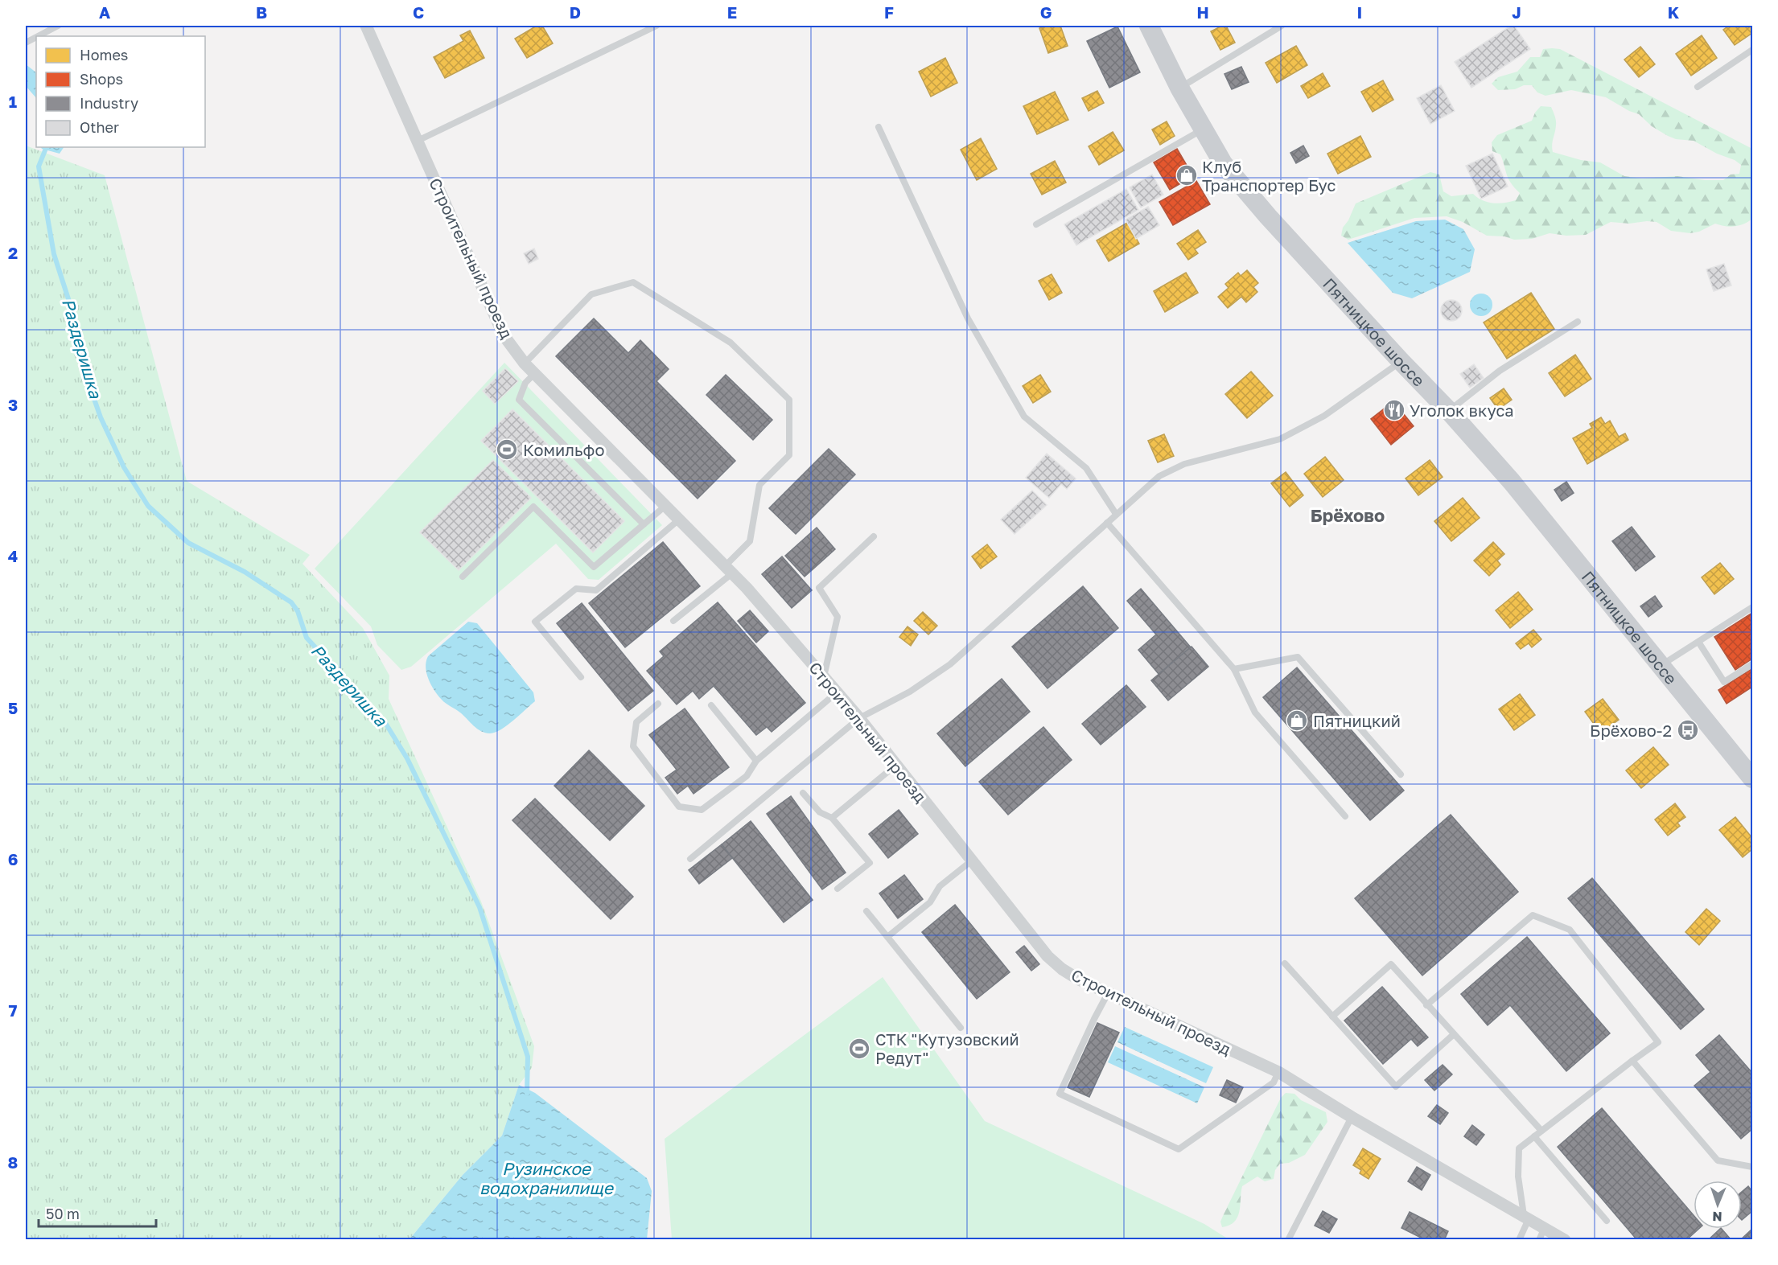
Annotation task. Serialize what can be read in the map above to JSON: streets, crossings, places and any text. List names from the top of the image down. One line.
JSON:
{"streets":{"main road":["Пятницкое шоссе"],"street":["Строительный проезд"]},"districts":["Брёхово"],"water":["Раздеришка","Рузинское водохранилище"],"places":{"shop":["Клуб Транспортер Бус","Пятницкий"],"restaurant":["Уголок вкуса"],"sports":["Комильфо","СТК \"Кутузовский Редут\""],"bus stop":["Брёхово-2"]},"legend":["Homes","Shops","Industry","Other"],"scale_bar":"50 m","north":"bottom","grid":{"columns":["A","B","C","D","E","F","G","H","I","J","K"],"rows":["1","2","3","4","5","6","7","8"]}}
